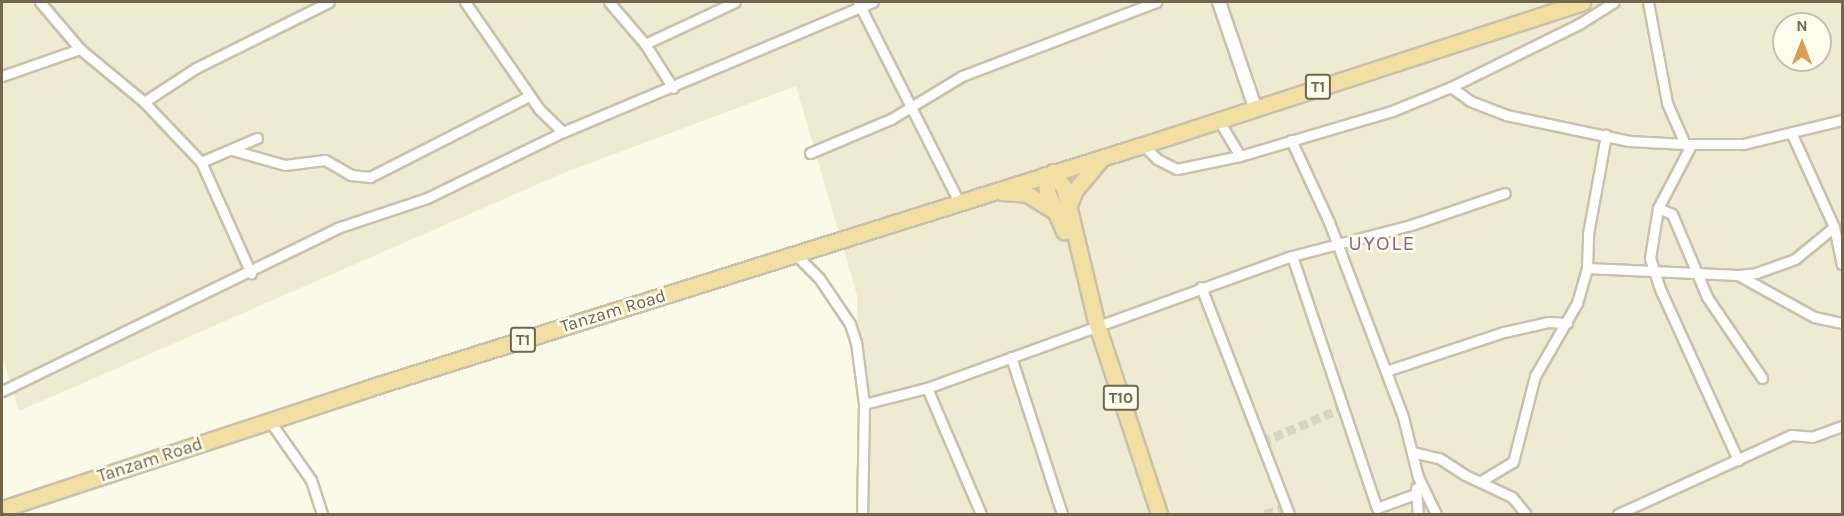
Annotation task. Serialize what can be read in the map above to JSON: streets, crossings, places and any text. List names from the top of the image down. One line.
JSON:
{"streets":{"highway":["T1","Tanzam Road","T10"]},"crossings":[["T1","Tanzam Road"],["T1","T10"],["Tanzam Road","T10"]],"districts":["UYOLE"],"north":"top"}
